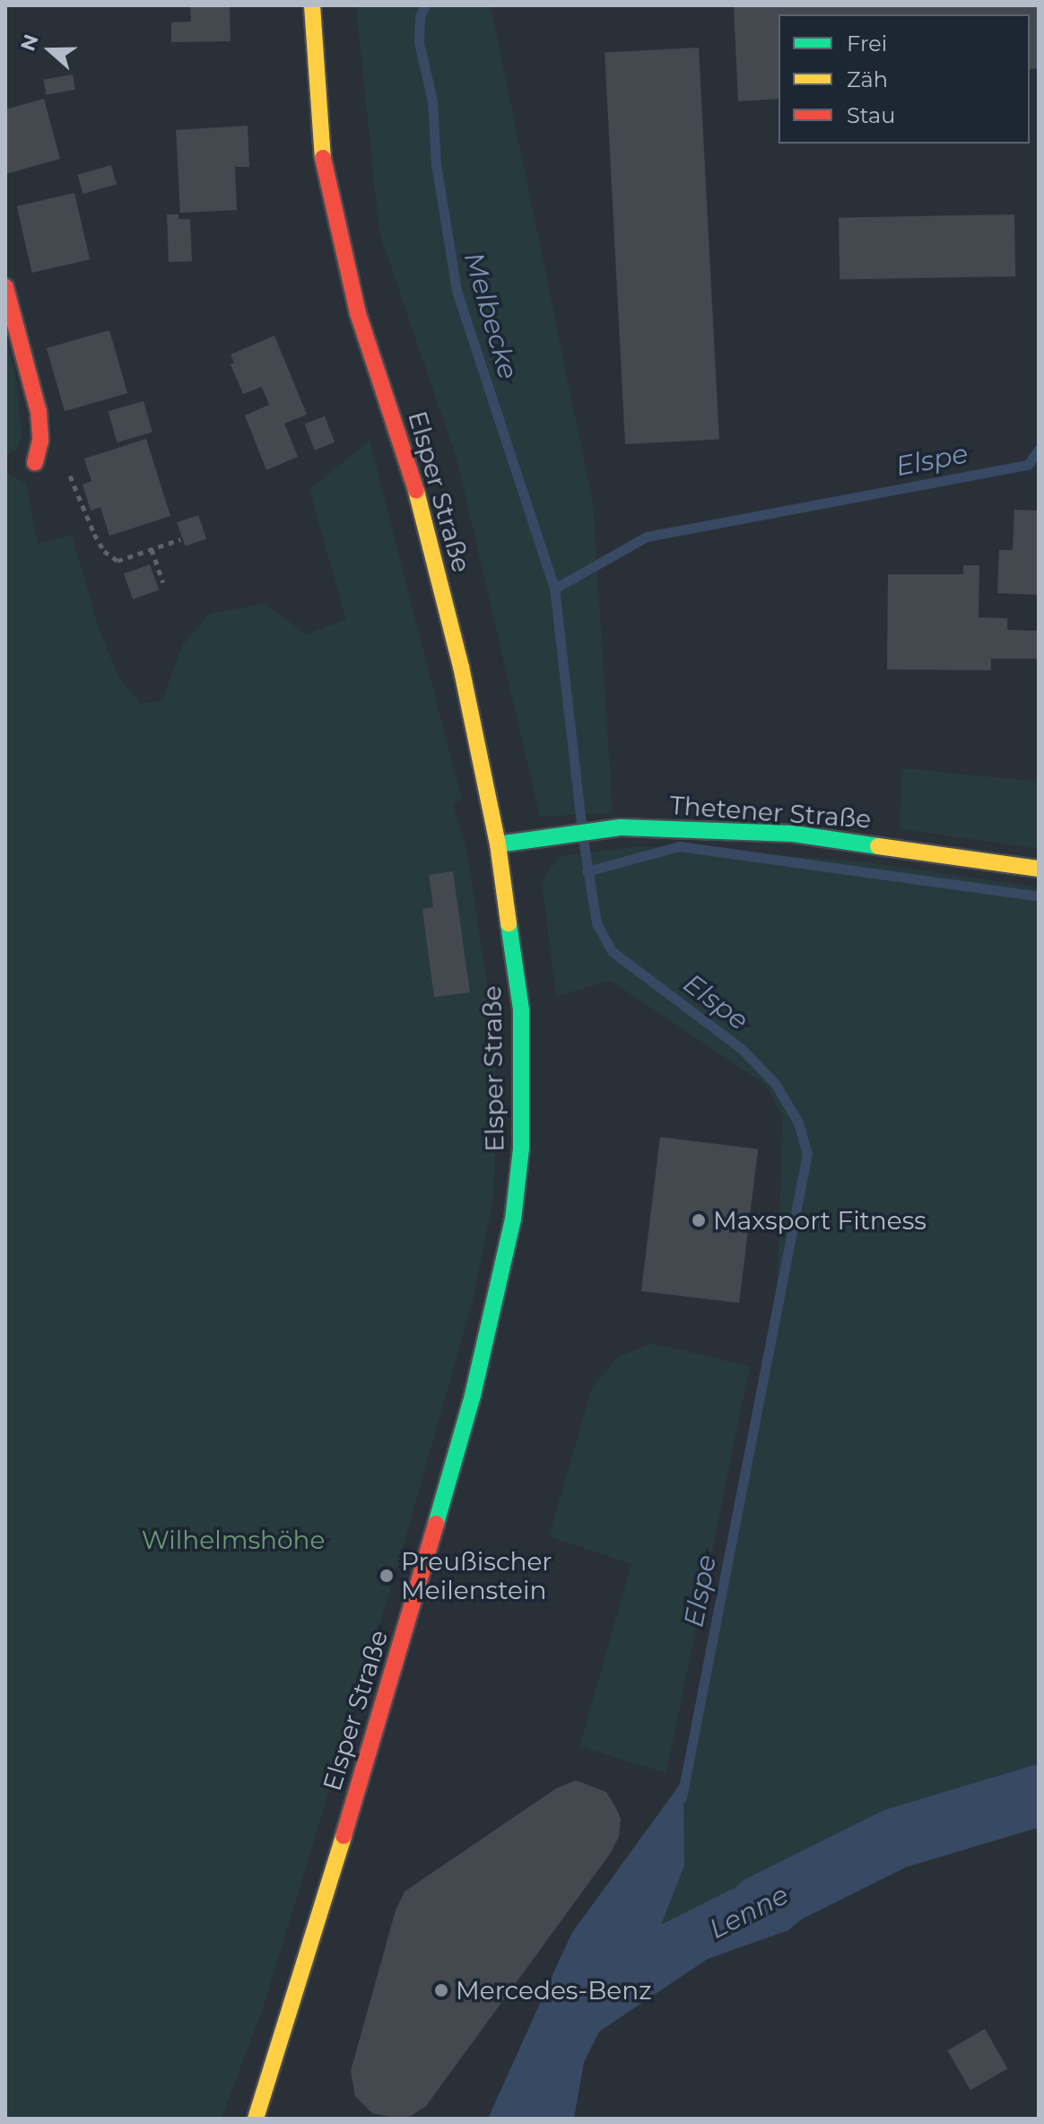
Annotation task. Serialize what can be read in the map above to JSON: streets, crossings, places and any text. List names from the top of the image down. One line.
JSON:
{"streets":{"main road":["Elsper Straße","Thetener Straße"]},"crossings":[["Elsper Straße","Thetener Straße"]],"water":["Melbecke","Elspe","Lenne"],"parks":["Wilhelmshöhe"],"places":["Maxsport Fitness","Preußischer Meilenstein","Mercedes-Benz"],"legend":["Frei","Zäh","Stau"],"north":"left"}
